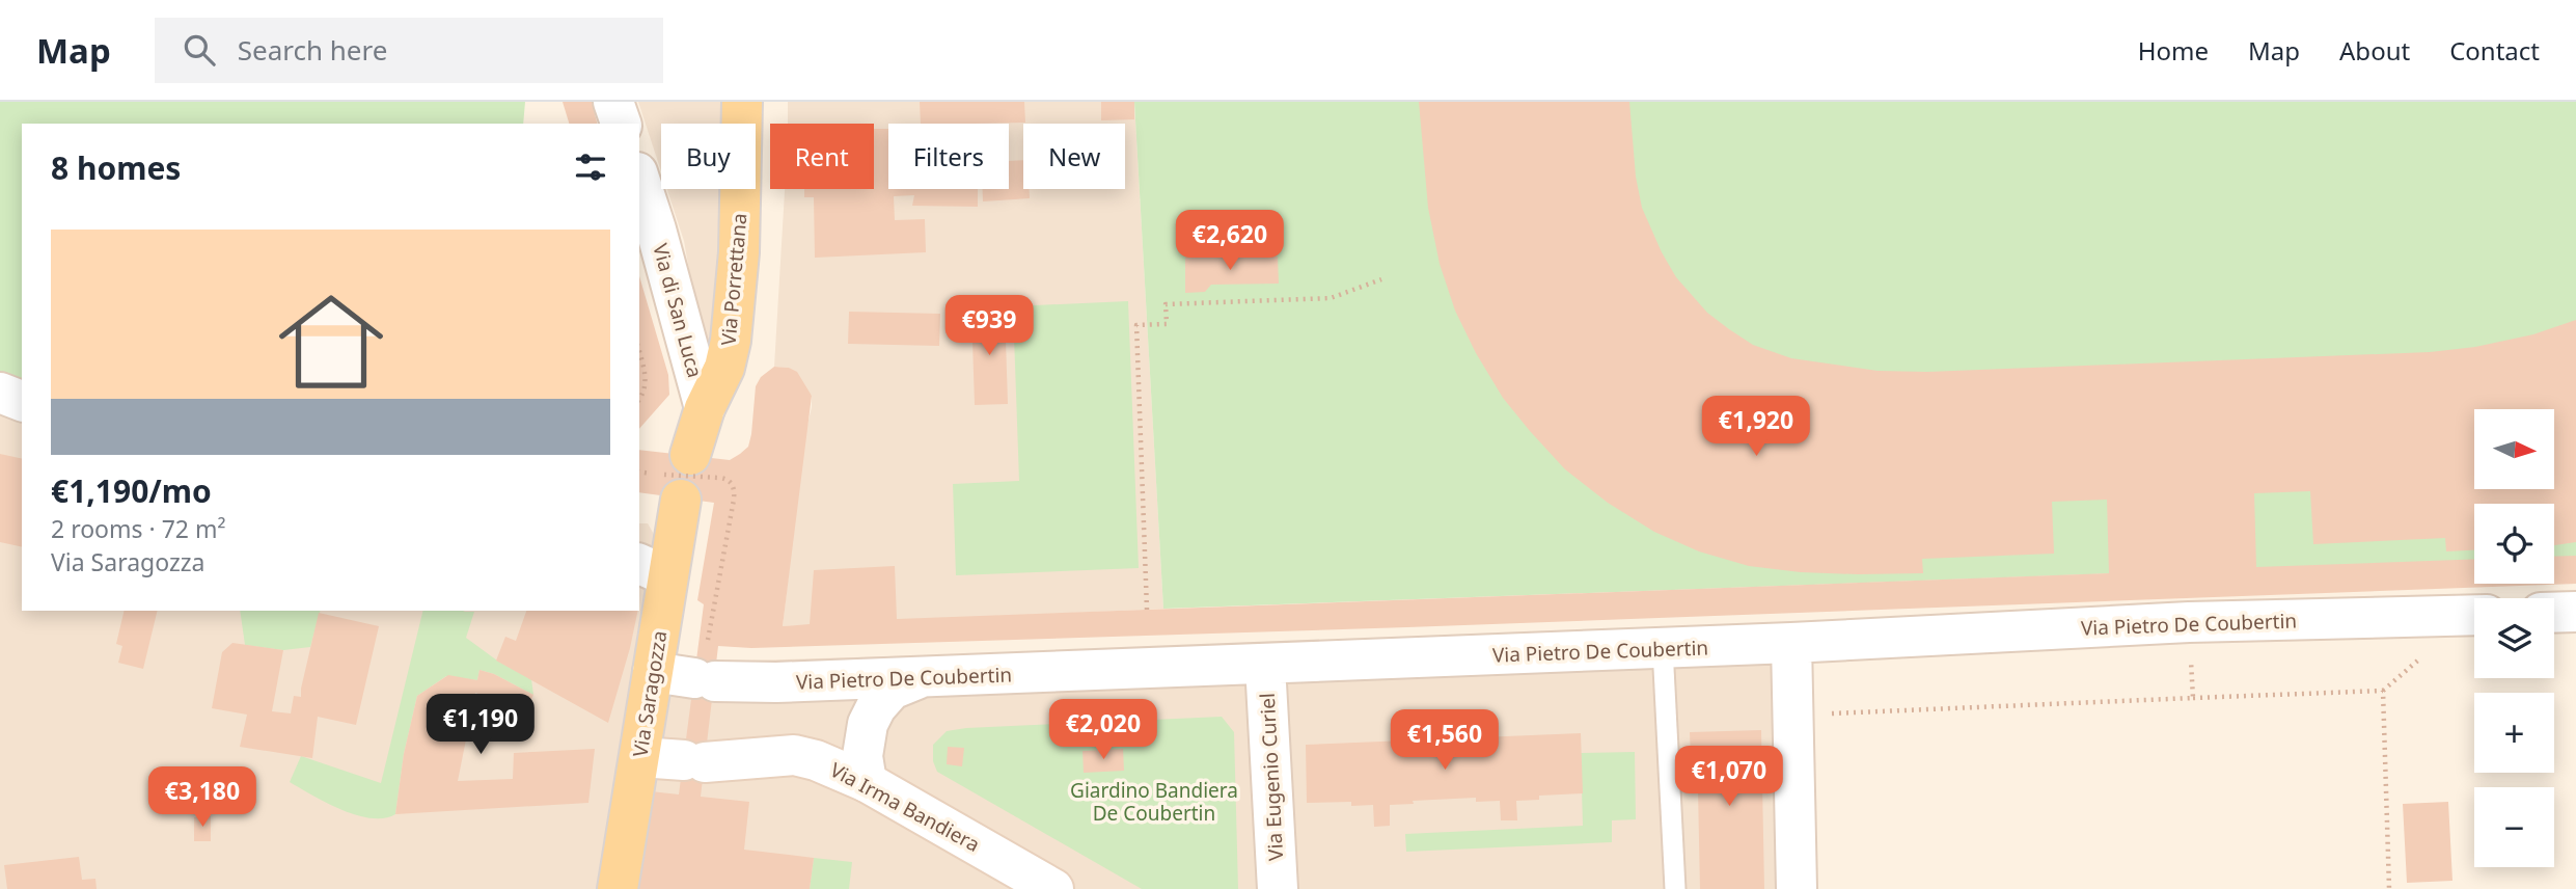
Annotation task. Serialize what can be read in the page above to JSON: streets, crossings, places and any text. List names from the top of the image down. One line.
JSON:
{"streets":{"main road":["Via Porrettana","Via Saragozza"],"street":["Via di San Luca","Via Pietro De Coubertin","Via Eugenio Curiel","Via Irma Bandiera"]},"crossings":[["Via Porrettana","Via di San Luca"],["Via Porrettana","Via Saragozza"],["Via di San Luca","Via Saragozza"],["Via Pietro De Coubertin","Via Saragozza"],["Via Pietro De Coubertin","Via Eugenio Curiel"],["Via Saragozza","Via Irma Bandiera"]],"parks":["Giardino Bandiera De Coubertin"],"north":"right","page":{"header":"Map","search":"Search here","nav":["Home","Map","About","Contact"],"chip":["Buy","Rent","Filters","New"],"heading":"8 homes","price":["€2,620","€939","€1,920","€1,190","€2,020","€1,560","€1,070","€3,180"],"list":[{"name":"€1,190/mo","note":"2 rooms · 72 m² · Via Saragozza"}],"map_buttons":["+","−"]}}
